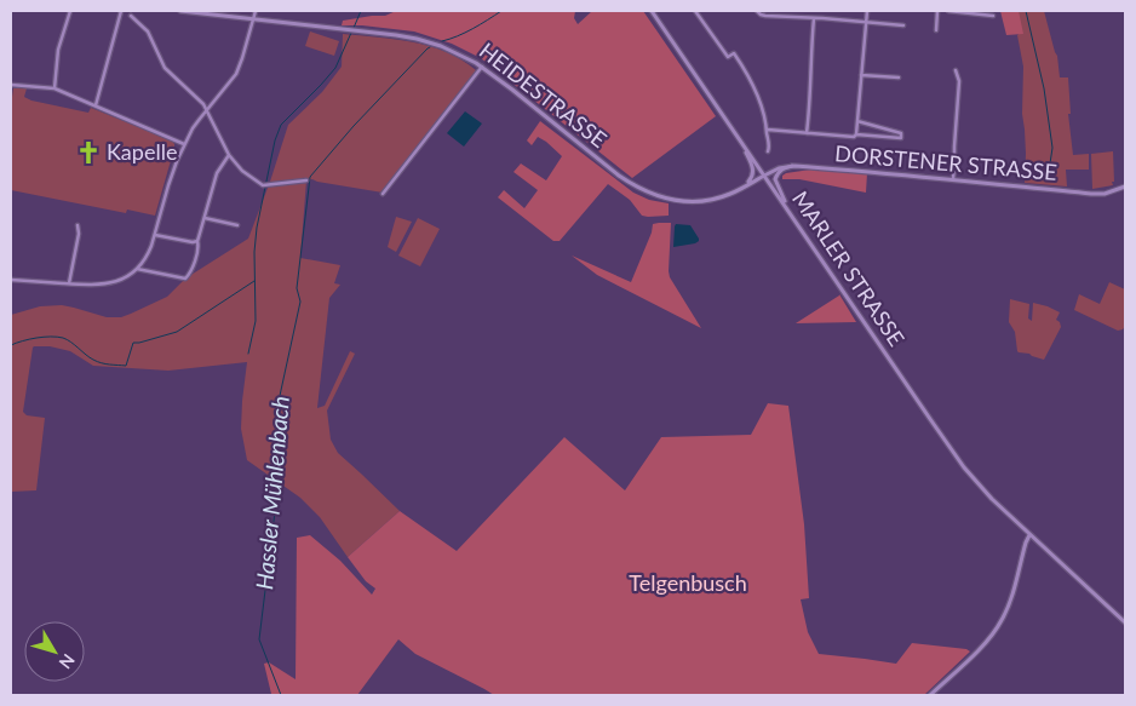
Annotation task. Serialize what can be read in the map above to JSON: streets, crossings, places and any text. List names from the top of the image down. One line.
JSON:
{"streets":{"main road":["HEIDESTRASSE","DORSTENER STRASSE","MARLER STRASSE"]},"crossings":[["HEIDESTRASSE","DORSTENER STRASSE"],["HEIDESTRASSE","MARLER STRASSE"],["DORSTENER STRASSE","MARLER STRASSE"]],"water":["Hassler Mühlenbach"],"parks":["Telgenbusch"],"places":{"church":["Kapelle"]},"north":"bottom right"}
